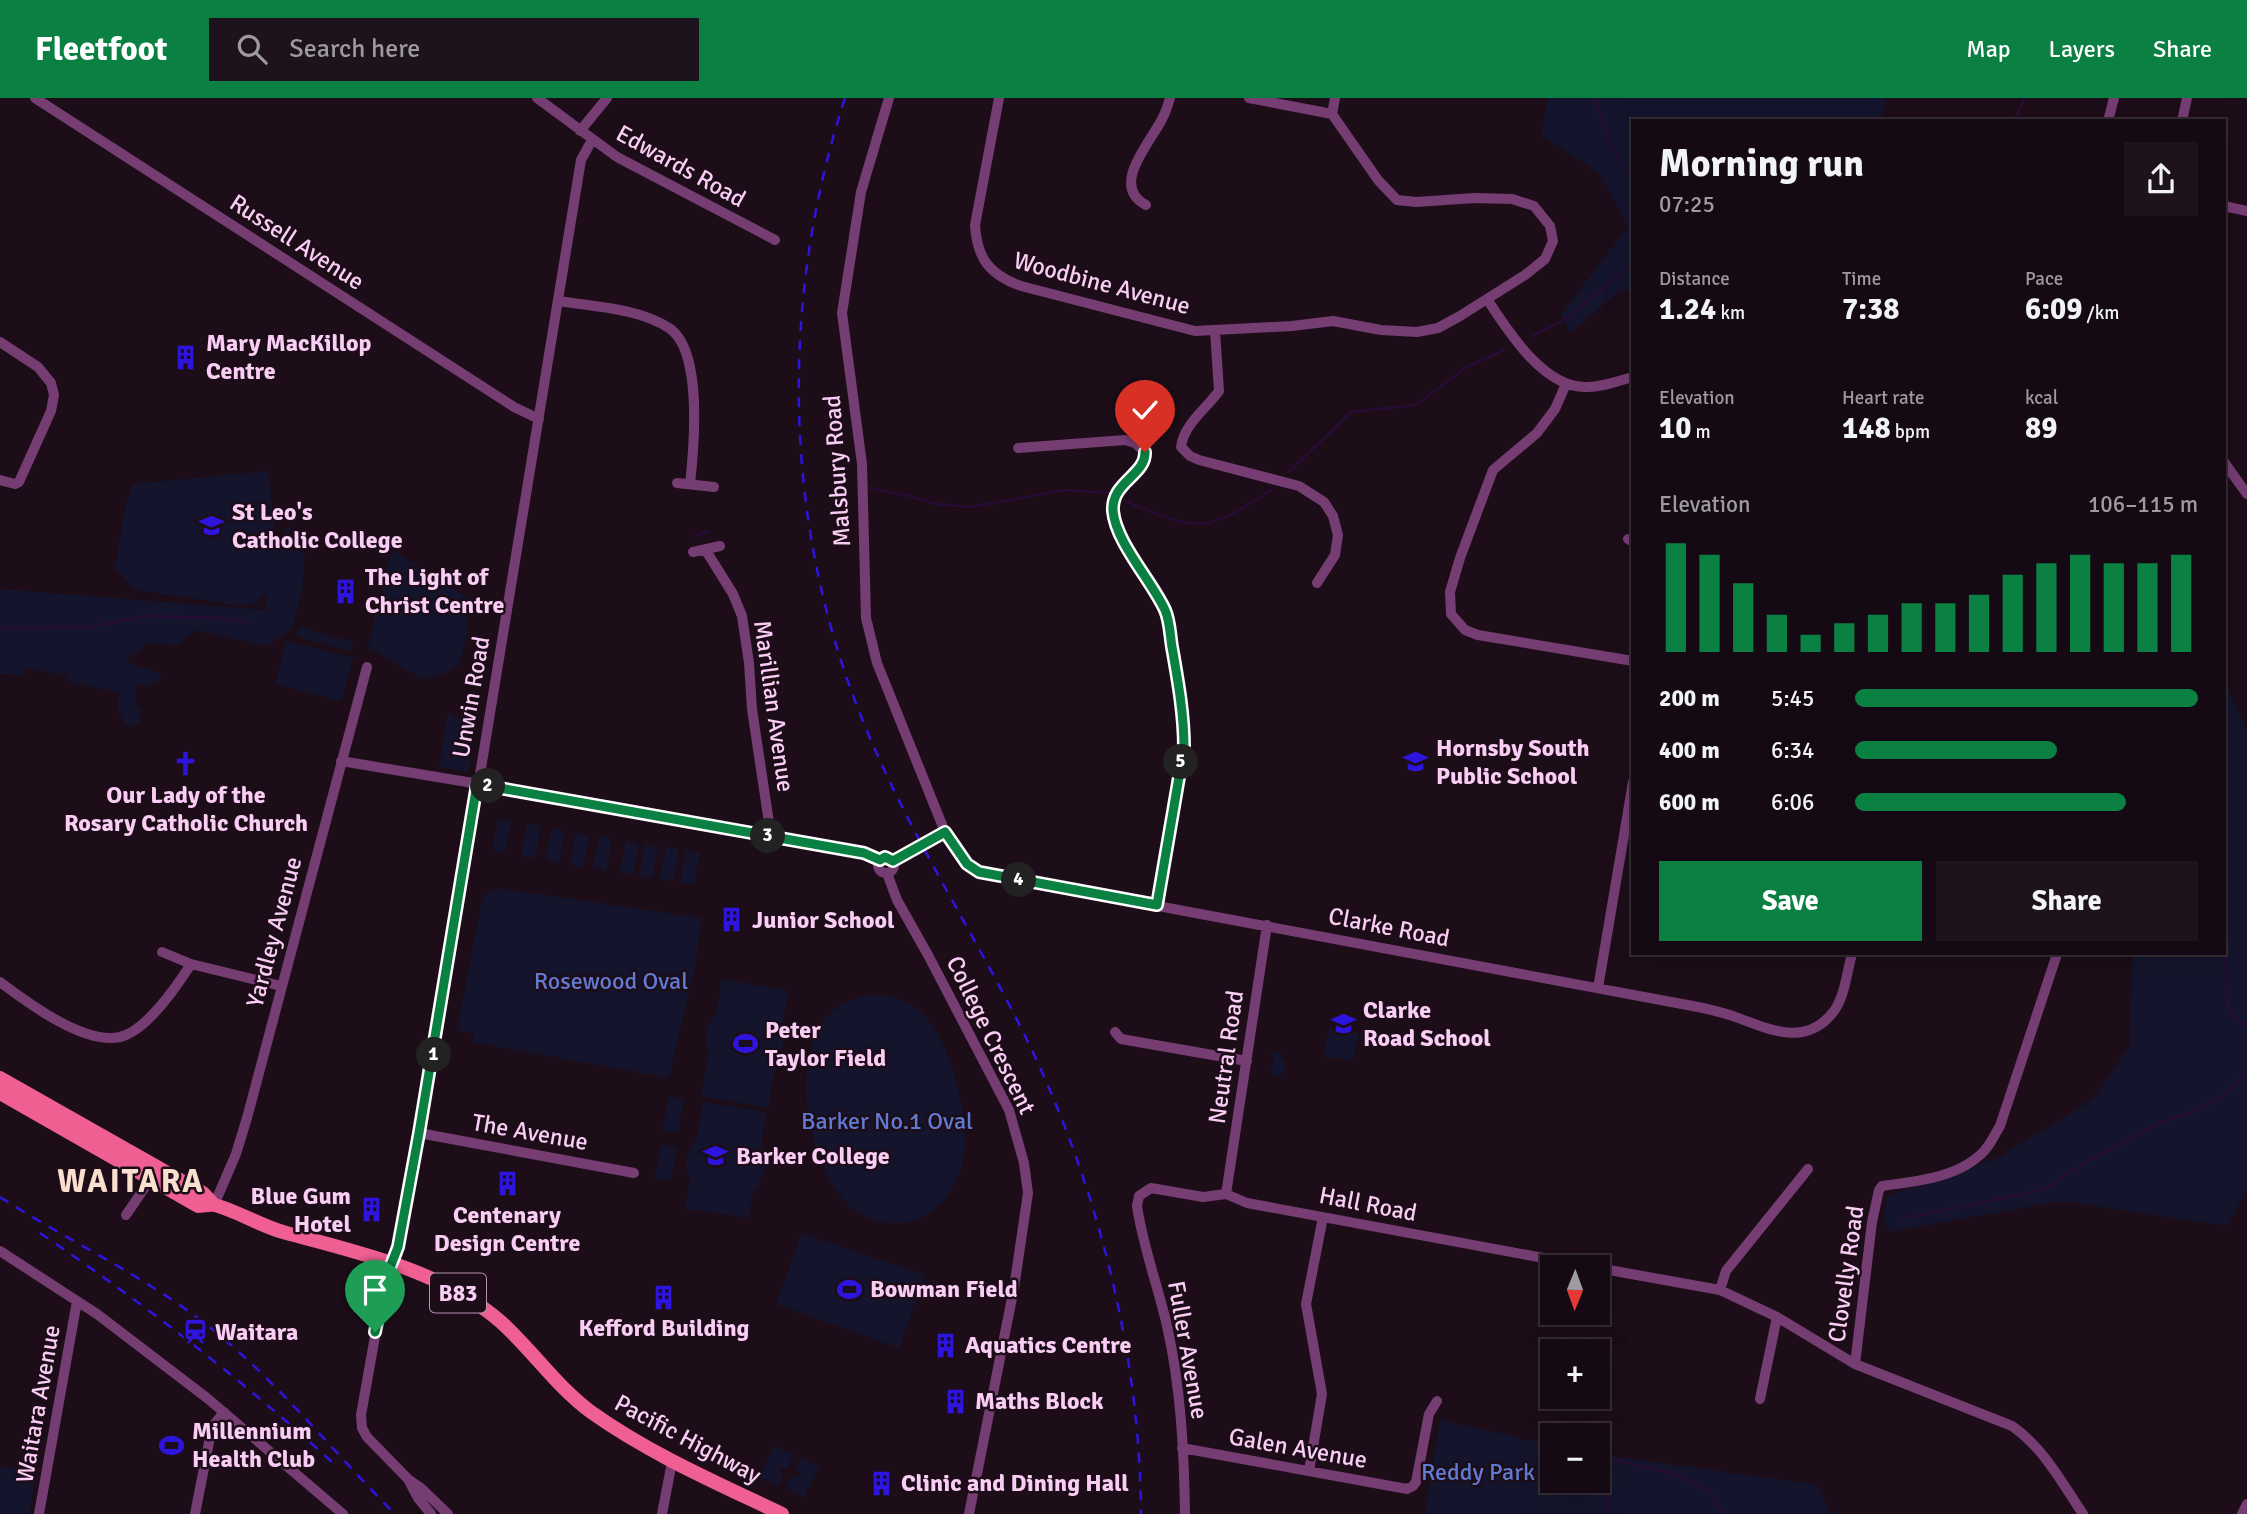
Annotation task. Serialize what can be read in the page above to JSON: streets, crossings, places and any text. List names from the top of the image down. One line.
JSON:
{"streets":{"main road":["B83","Pacific Highway"],"street":["Edwards Road","Russell Avenue","Woodbine Avenue","Malsbury Road","Unwin Road","Marillian Avenue","Clarke Road","Yardley Avenue","College Crescent","Neutral Road","The Avenue","Hall Road","Clovelly Road","Fuller Avenue","Waitara Avenue","Galen Avenue"]},"crossings":[["Edwards Road","Unwin Road"],["Russell Avenue","Unwin Road"],["Malsbury Road","Clarke Road"],["Unwin Road","The Avenue"],["Unwin Road","Pacific Highway"],["Clarke Road","Neutral Road"],["Yardley Avenue","Pacific Highway"],["Neutral Road","Hall Road"],["Hall Road","Fuller Avenue"],["Fuller Avenue","Galen Avenue"]],"districts":["WAITARA"],"parks":["Rosewood Oval","Barker No.1 Oval","Reddy Park"],"places":{"building":["Mary MacKillop Centre","The Light of Christ Centre","Junior School","Centenary Design Centre","Blue Gum Hotel","Kefford Building","Aquatics Centre","Maths Block","Clinic and Dining Hall"],"school or university":["St Leo's Catholic College","Hornsby South Public School","Clarke Road School","Barker College"],"church":["Our Lady of the Rosary Catholic Church"],"sports":["Peter Taylor Field","Bowman Field","Millennium Health Club"],"station":["Waitara"]},"north":"bottom","page":{"header":"Fleetfoot","search":"Search here","nav":["Map","Layers","Share"],"heading":["Morning run","07:25"],"stats":[["Distance","1.24 km"],["Time","7:38"],["Pace","6:09 /km"],["Elevation","10 m"],["Heart rate","148 bpm"],["kcal","89"]],"chart":["Elevation","106–115 m"],"list":[{"name":"200 m","note":"5:45"},{"name":"400 m","note":"6:34"},{"name":"600 m","note":"6:06"}],"pins":["5","2","3","4","1"],"buttons":["Save","Share"],"map_buttons":["+","−"]}}
